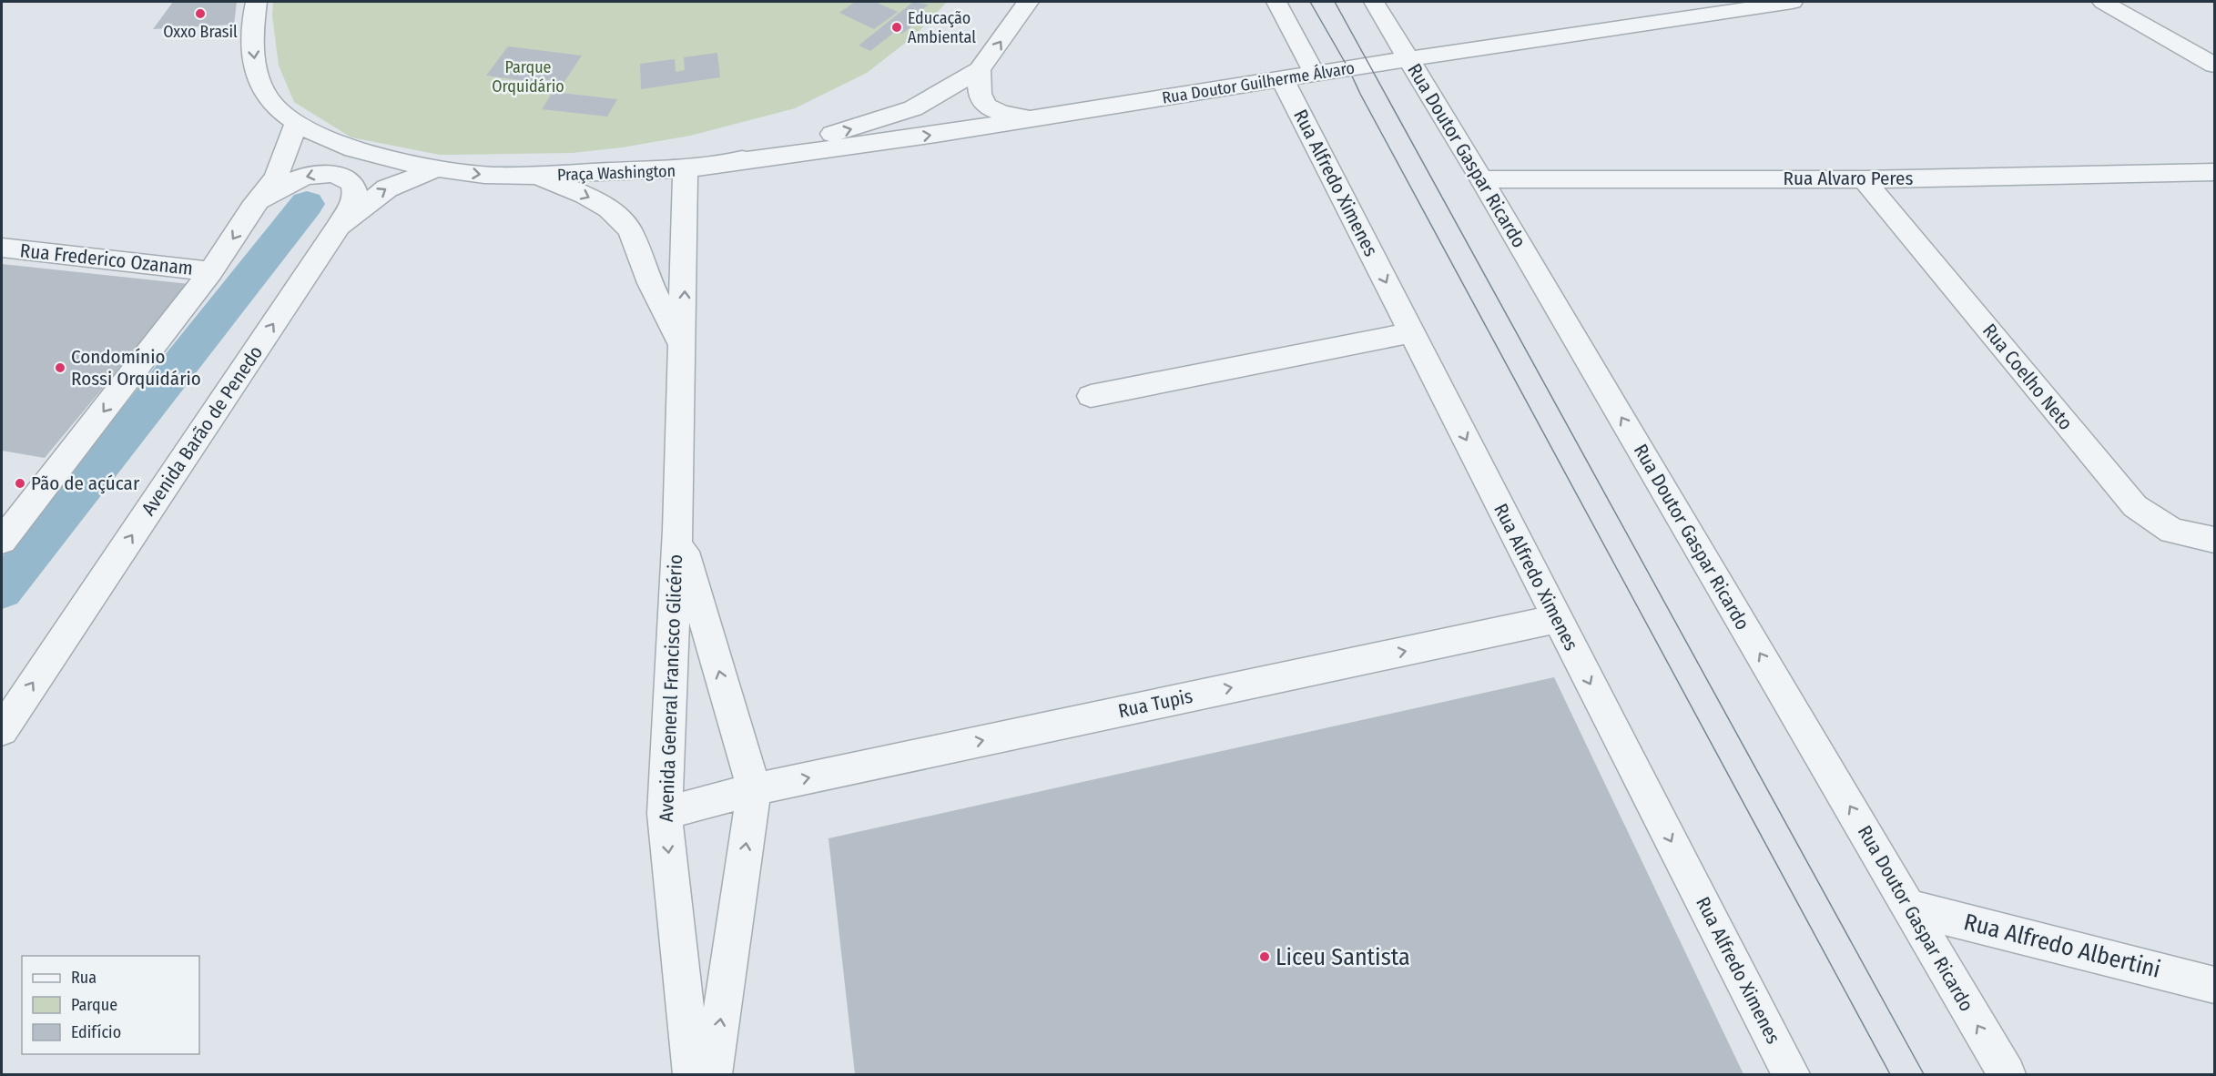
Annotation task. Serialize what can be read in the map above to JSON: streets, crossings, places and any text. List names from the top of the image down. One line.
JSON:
{"streets":{"street":["Rua Doutor Guilherme Álvaro","Rua Doutor Gaspar Ricardo","Praça Washington","Rua Alvaro Peres","Rua Alfredo Ximenes","Rua Frederico Ozanam","Rua Coelho Neto","Avenida Barão de Penedo","Avenida General Francisco Glicério","Rua Tupis","Rua Alfredo Albertini"]},"crossings":[["Rua Doutor Guilherme Álvaro","Rua Doutor Gaspar Ricardo"],["Rua Doutor Guilherme Álvaro","Praça Washington"],["Rua Doutor Guilherme Álvaro","Rua Alfredo Ximenes"],["Rua Doutor Gaspar Ricardo","Rua Alvaro Peres"],["Rua Doutor Gaspar Ricardo","Rua Alfredo Albertini"],["Praça Washington","Avenida Barão de Penedo"],["Praça Washington","Avenida General Francisco Glicério"],["Rua Alvaro Peres","Rua Coelho Neto"],["Rua Alfredo Ximenes","Rua Tupis"],["Avenida General Francisco Glicério","Rua Tupis"]],"one_way":["Rua Doutor Gaspar Ricardo","Rua Alfredo Ximenes","Rua Tupis"],"parks":["Parque Orquidário"],"places":["Oxxo Brasil","Educação Ambiental","Condomínio Rossi Orquidário","Pão de açúcar","Liceu Santista"],"legend":["Rua","Parque","Edifício"]}
